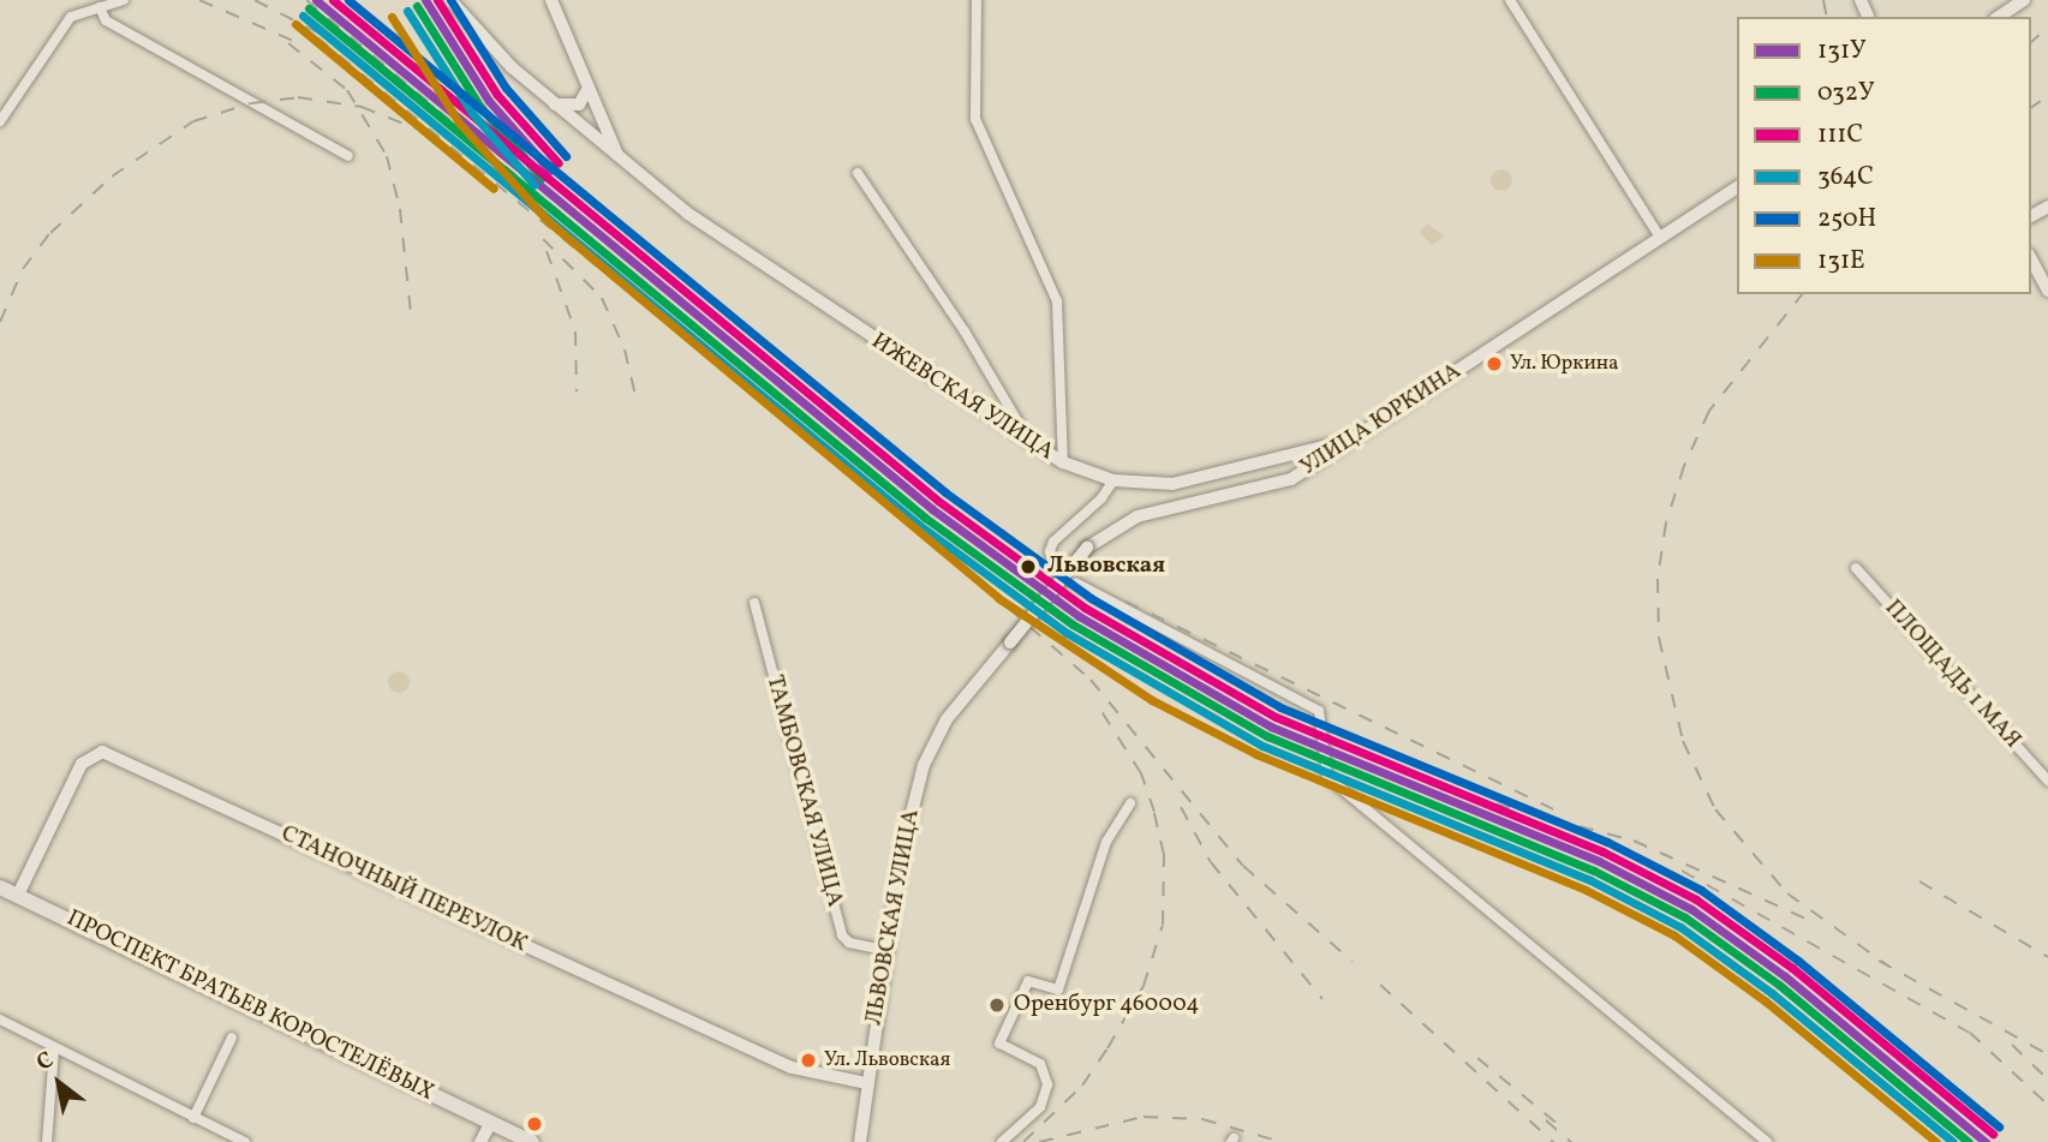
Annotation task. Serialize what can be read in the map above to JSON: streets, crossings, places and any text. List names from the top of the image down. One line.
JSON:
{"streets":{"main road":["ИЖЕВСКАЯ УЛИЦА","УЛИЦА ЮРКИНА","СТАНОЧНЫЙ ПЕРЕУЛОК","ЛЬВОВСКАЯ УЛИЦА","ПРОСПЕКТ БРАТЬЕВ КОРОСТЕЛЁВЫХ"],"street":["ПЛОЩАДЬ 1 МАЯ","ТАМБОВСКАЯ УЛИЦА"]},"crossings":[["ИЖЕВСКАЯ УЛИЦА","УЛИЦА ЮРКИНА"],["УЛИЦА ЮРКИНА","ЛЬВОВСКАЯ УЛИЦА"],["ТАМБОВСКАЯ УЛИЦА","ЛЬВОВСКАЯ УЛИЦА"],["СТАНОЧНЫЙ ПЕРЕУЛОК","ЛЬВОВСКАЯ УЛИЦА"],["СТАНОЧНЫЙ ПЕРЕУЛОК","ПРОСПЕКТ БРАТЬЕВ КОРОСТЕЛЁВЫХ"]],"places":["Ул. Юркина","Львовская","Оренбург 460004","Ул. Львовская"],"lines":["transit line 131У","transit line 111С","transit line 250Н","transit line 032У","transit line 364С","transit line 131Е"],"legend":["131У","032У","111С","364С","250Н","131Е"],"north":"top left"}
